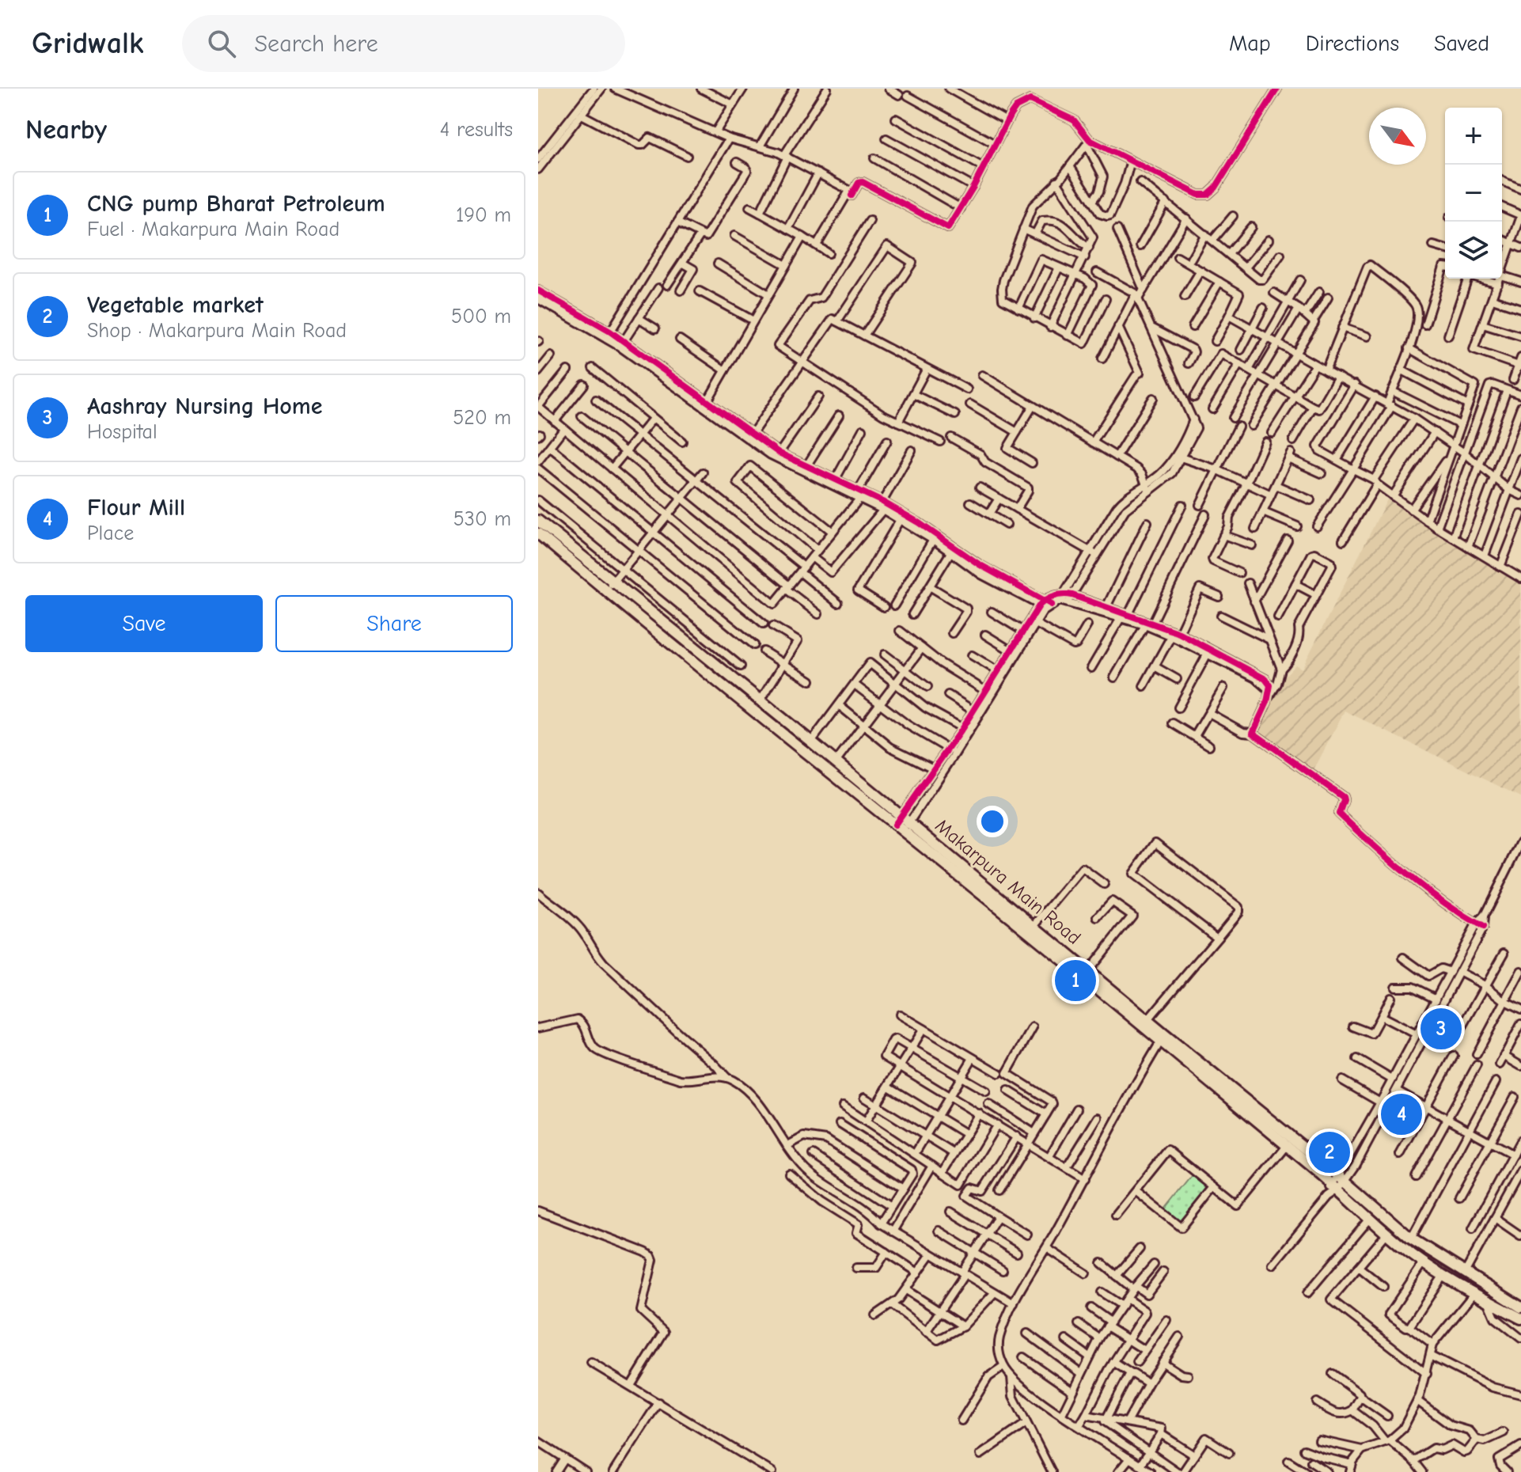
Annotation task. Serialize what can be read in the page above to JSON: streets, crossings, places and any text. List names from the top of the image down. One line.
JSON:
{"streets":{"highway":["Makarpura Main Road"]},"north":"bottom right","page":{"header":"Gridwalk","search":"Search here","nav":["Map","Directions","Saved"],"heading":["Nearby","4 results"],"map_buttons":["+","−"],"list":[{"mark":"1","name":"CNG pump Bharat Petroleum","note":"Fuel · Makarpura Main Road","value":"190 m"},{"mark":"2","name":"Vegetable market","note":"Shop · Makarpura Main Road","value":"500 m"},{"mark":"3","name":"Aashray Nursing Home","note":"Hospital","value":"520 m"},{"mark":"4","name":"Flour Mill","note":"Place","value":"530 m"}],"buttons":["Save","Share"],"pins":["1","3","4","2"]}}
